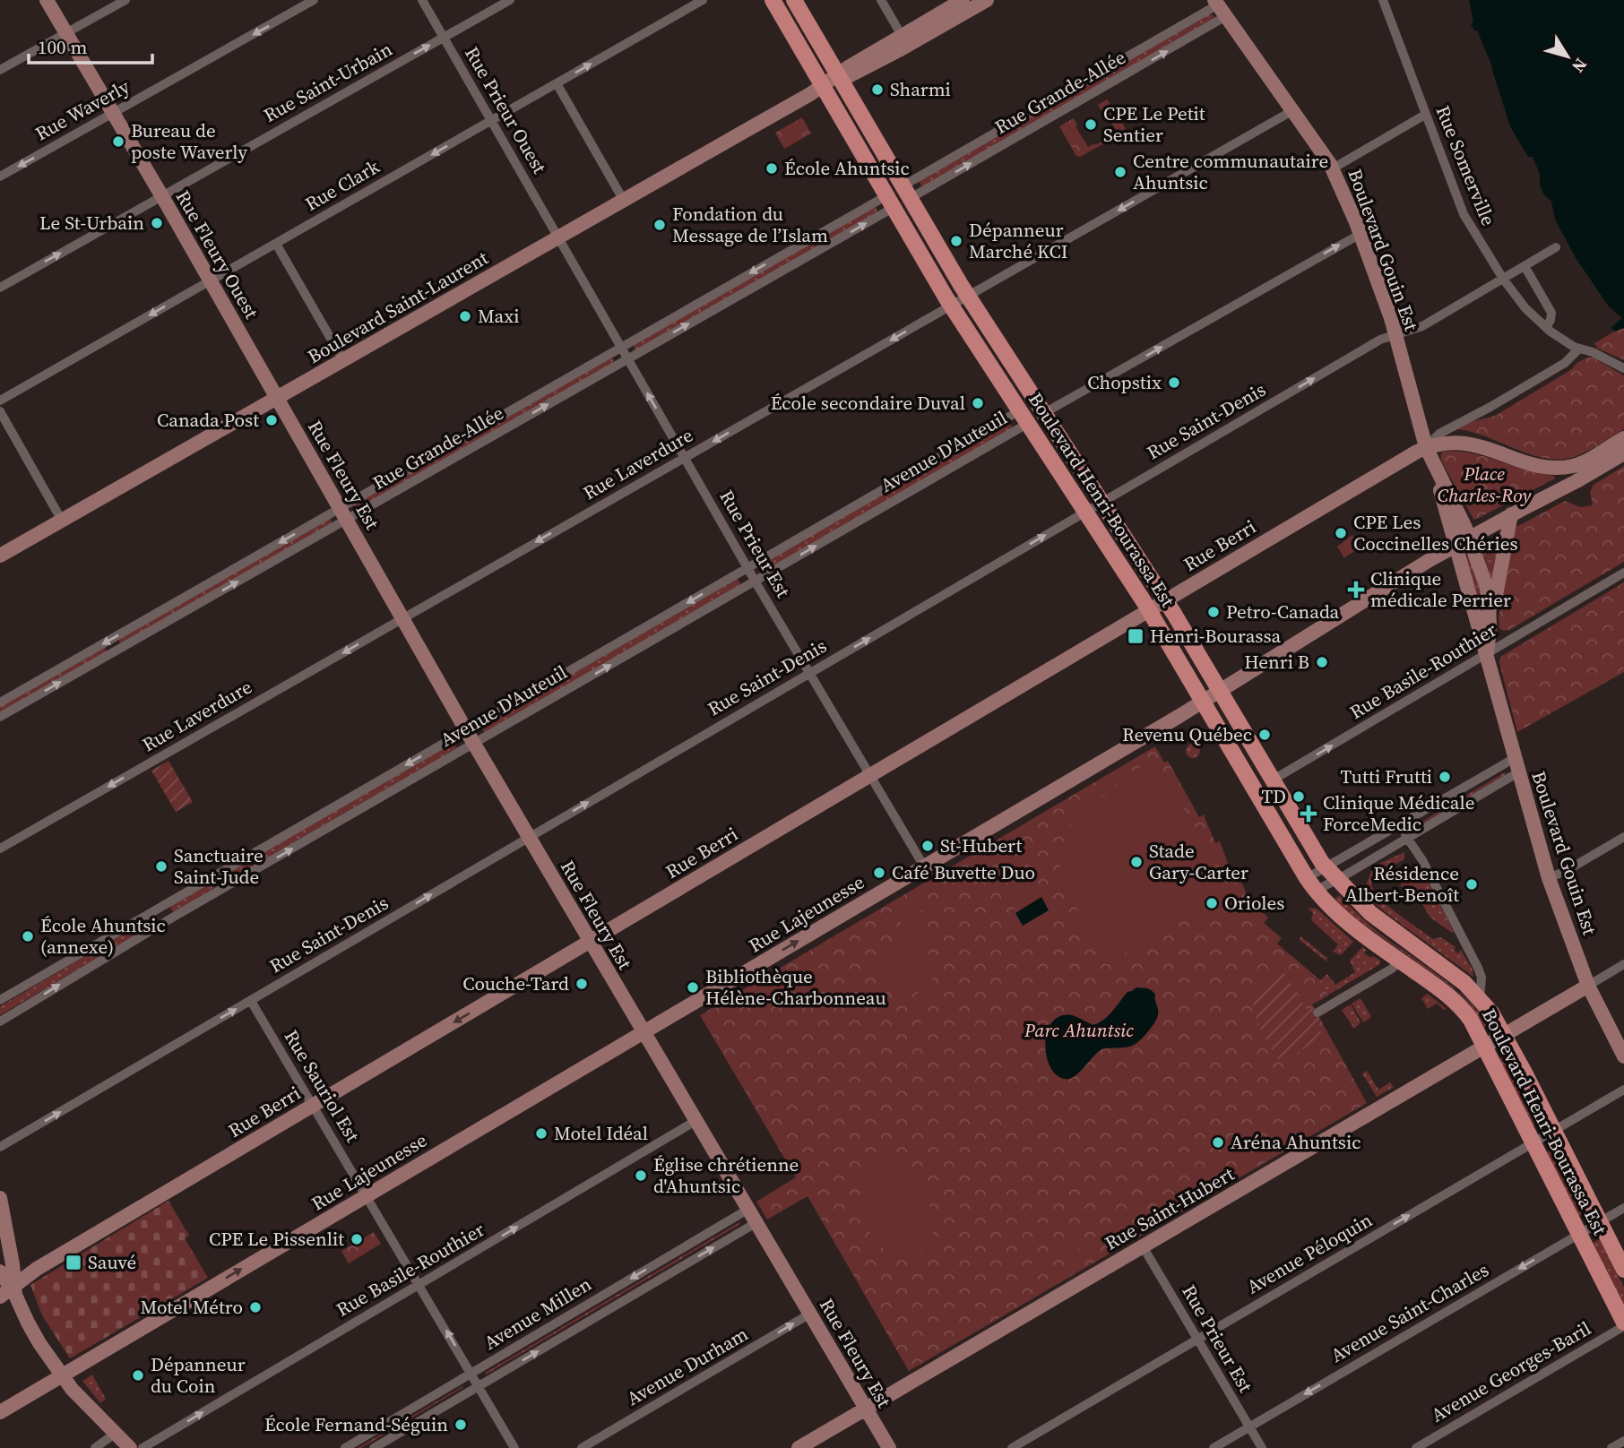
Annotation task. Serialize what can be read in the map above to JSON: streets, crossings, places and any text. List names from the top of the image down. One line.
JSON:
{"streets":{"main road":["Boulevard Gouin Est","Rue Fleury Ouest","Boulevard Saint-Laurent","Rue Fleury Est","Boulevard Henri-Bourassa Est","Rue Berri","Rue Lajeunesse","Rue Saint-Hubert"],"street":["Rue Saint-Urbain","Rue Grande-Allée","Rue Waverly","Rue Prieur Ouest","Rue Somerville","Rue Clark","Rue Saint-Denis","Avenue D'Auteuil","Rue Laverdure","Rue Prieur Est","Rue Basile-Routhier","Rue Sauriol Est","Avenue Péloquin","Avenue Saint-Charles","Avenue Millen","Avenue Durham","Avenue Georges-Baril"]},"crossings":[["Rue Saint-Urbain","Rue Prieur Ouest"],["Rue Saint-Urbain","Rue Fleury Ouest"],["Rue Grande-Allée","Boulevard Gouin Est"],["Rue Grande-Allée","Rue Fleury Est"],["Rue Grande-Allée","Boulevard Henri-Bourassa Est"],["Rue Grande-Allée","Rue Prieur Est"],["Rue Waverly","Rue Fleury Ouest"],["Rue Prieur Ouest","Rue Clark"],["Rue Prieur Ouest","Boulevard Saint-Laurent"],["Rue Prieur Ouest","Rue Prieur Est"],["Rue Somerville","Rue Saint-Denis"],["Rue Somerville","Rue Berri"],["Rue Clark","Rue Fleury Ouest"],["Boulevard Gouin Est","Rue Saint-Denis"],["Boulevard Gouin Est","Rue Laverdure"],["Boulevard Gouin Est","Rue Berri"],["Boulevard Gouin Est","Rue Basile-Routhier"],["Boulevard Gouin Est","Rue Lajeunesse"],["Boulevard Gouin Est","Rue Saint-Hubert"],["Rue Fleury Ouest","Boulevard Saint-Laurent"],["Rue Fleury Ouest","Rue Fleury Est"],["Boulevard Saint-Laurent","Rue Fleury Est"],["Boulevard Saint-Laurent","Boulevard Henri-Bourassa Est"],["Boulevard Saint-Laurent","Rue Prieur Est"],["Rue Saint-Denis","Rue Fleury Est"],["Rue Saint-Denis","Boulevard Henri-Bourassa Est"],["Rue Saint-Denis","Rue Prieur Est"],["Rue Saint-Denis","Rue Sauriol Est"],["Avenue D'Auteuil","Rue Fleury Est"],["Avenue D'Auteuil","Boulevard Henri-Bourassa Est"],["Avenue D'Auteuil","Rue Prieur Est"],["Rue Laverdure","Rue Fleury Est"],["Rue Laverdure","Boulevard Henri-Bourassa Est"],["Rue Laverdure","Rue Prieur Est"],["Rue Fleury Est","Rue Berri"],["Rue Fleury Est","Rue Basile-Routhier"],["Rue Fleury Est","Rue Lajeunesse"],["Rue Fleury Est","Rue Saint-Hubert"],["Rue Fleury Est","Avenue Millen"],["Rue Fleury Est","Avenue Durham"],["Boulevard Henri-Bourassa Est","Rue Berri"],["Boulevard Henri-Bourassa Est","Rue Basile-Routhier"],["Boulevard Henri-Bourassa Est","Rue Lajeunesse"],["Boulevard Henri-Bourassa Est","Rue Saint-Hubert"],["Boulevard Henri-Bourassa Est","Avenue Péloquin"],["Boulevard Henri-Bourassa Est","Avenue Saint-Charles"],["Boulevard Henri-Bourassa Est","Avenue Georges-Baril"],["Rue Prieur Est","Rue Berri"],["Rue Prieur Est","Rue Lajeunesse"],["Rue Prieur Est","Rue Saint-Hubert"],["Rue Prieur Est","Avenue Péloquin"],["Rue Prieur Est","Avenue Saint-Charles"],["Rue Berri","Rue Lajeunesse"],["Rue Berri","Rue Sauriol Est"],["Rue Basile-Routhier","Rue Sauriol Est"],["Rue Lajeunesse","Rue Sauriol Est"],["Rue Sauriol Est","Avenue Millen"]],"one_way":["Rue Saint-Urbain","Rue Waverly","Rue Saint-Denis","Rue Laverdure","Rue Basile-Routhier","Rue Lajeunesse","Avenue Péloquin","Avenue Saint-Charles","Avenue Durham"],"parks":["Place Charles-Roy","Parc Ahuntsic"],"places":{"other":["Sharmi","CPE Le Petit Sentier","Bureau de poste Waverly","École Ahuntsic","Centre communautaire Ahuntsic","Le St-Urbain","Fondation du Message de l’Islam","Dépanneur Marché KCI","Maxi","Chopstix","École secondaire Duval","Canada Post","CPE Les Coccinelles Chéries","Petro-Canada","Henri B","Revenu Québec","Tutti Frutti","TD","St-Hubert","Stade Gary-Carter","Sanctuaire Saint-Jude","Café Buvette Duo","Résidence Albert-Benoît","Orioles","École Ahuntsic (annexe)","Couche-Tard","Bibliothèque Hélène-Charbonneau","Motel Idéal","Aréna Ahuntsic","Église chrétienne d'Ahuntsic","CPE Le Pissenlit","Motel Métro","Dépanneur du Coin","École Fernand-Séguin"],"health":["Clinique médicale Perrier","Clinique Médicale ForceMedic"],"transit":["Henri-Bourassa","Sauvé"]},"scale_bar":"100 m","north":"bottom right"}
